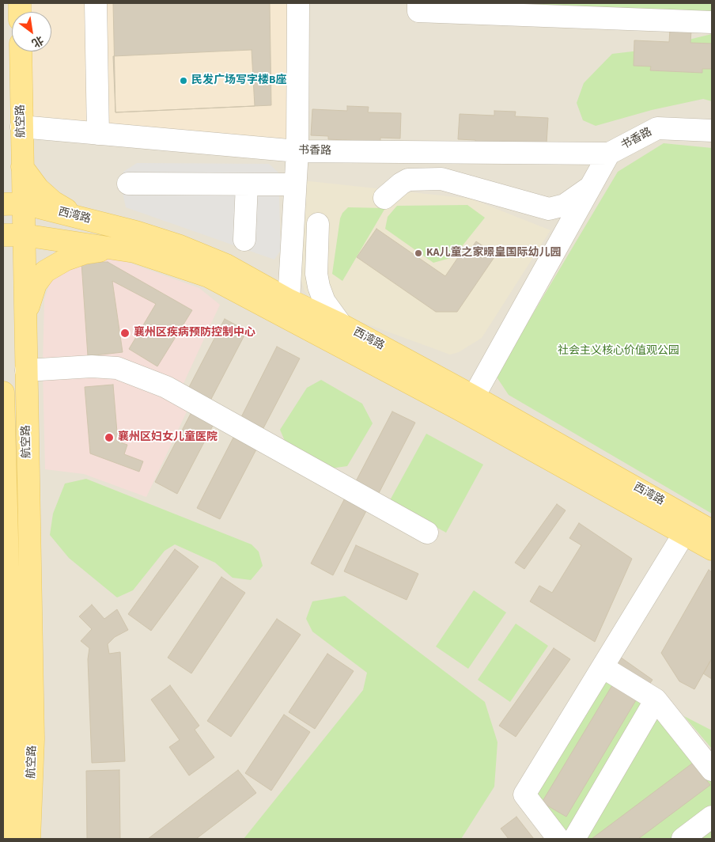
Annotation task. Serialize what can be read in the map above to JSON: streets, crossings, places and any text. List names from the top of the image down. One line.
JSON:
{"streets":{"main road":["航空路","西湾路"],"street":["书香路"]},"crossings":[["航空路","书香路"],["航空路","西湾路"],["书香路","西湾路"]],"parks":["社会主义核心价值观公园"],"places":["民发广场写字楼B座","KA儿童之家暻皇国际幼儿园","襄州区疾病预防控制中心","襄州区妇女儿童医院"],"north":"bottom right"}
